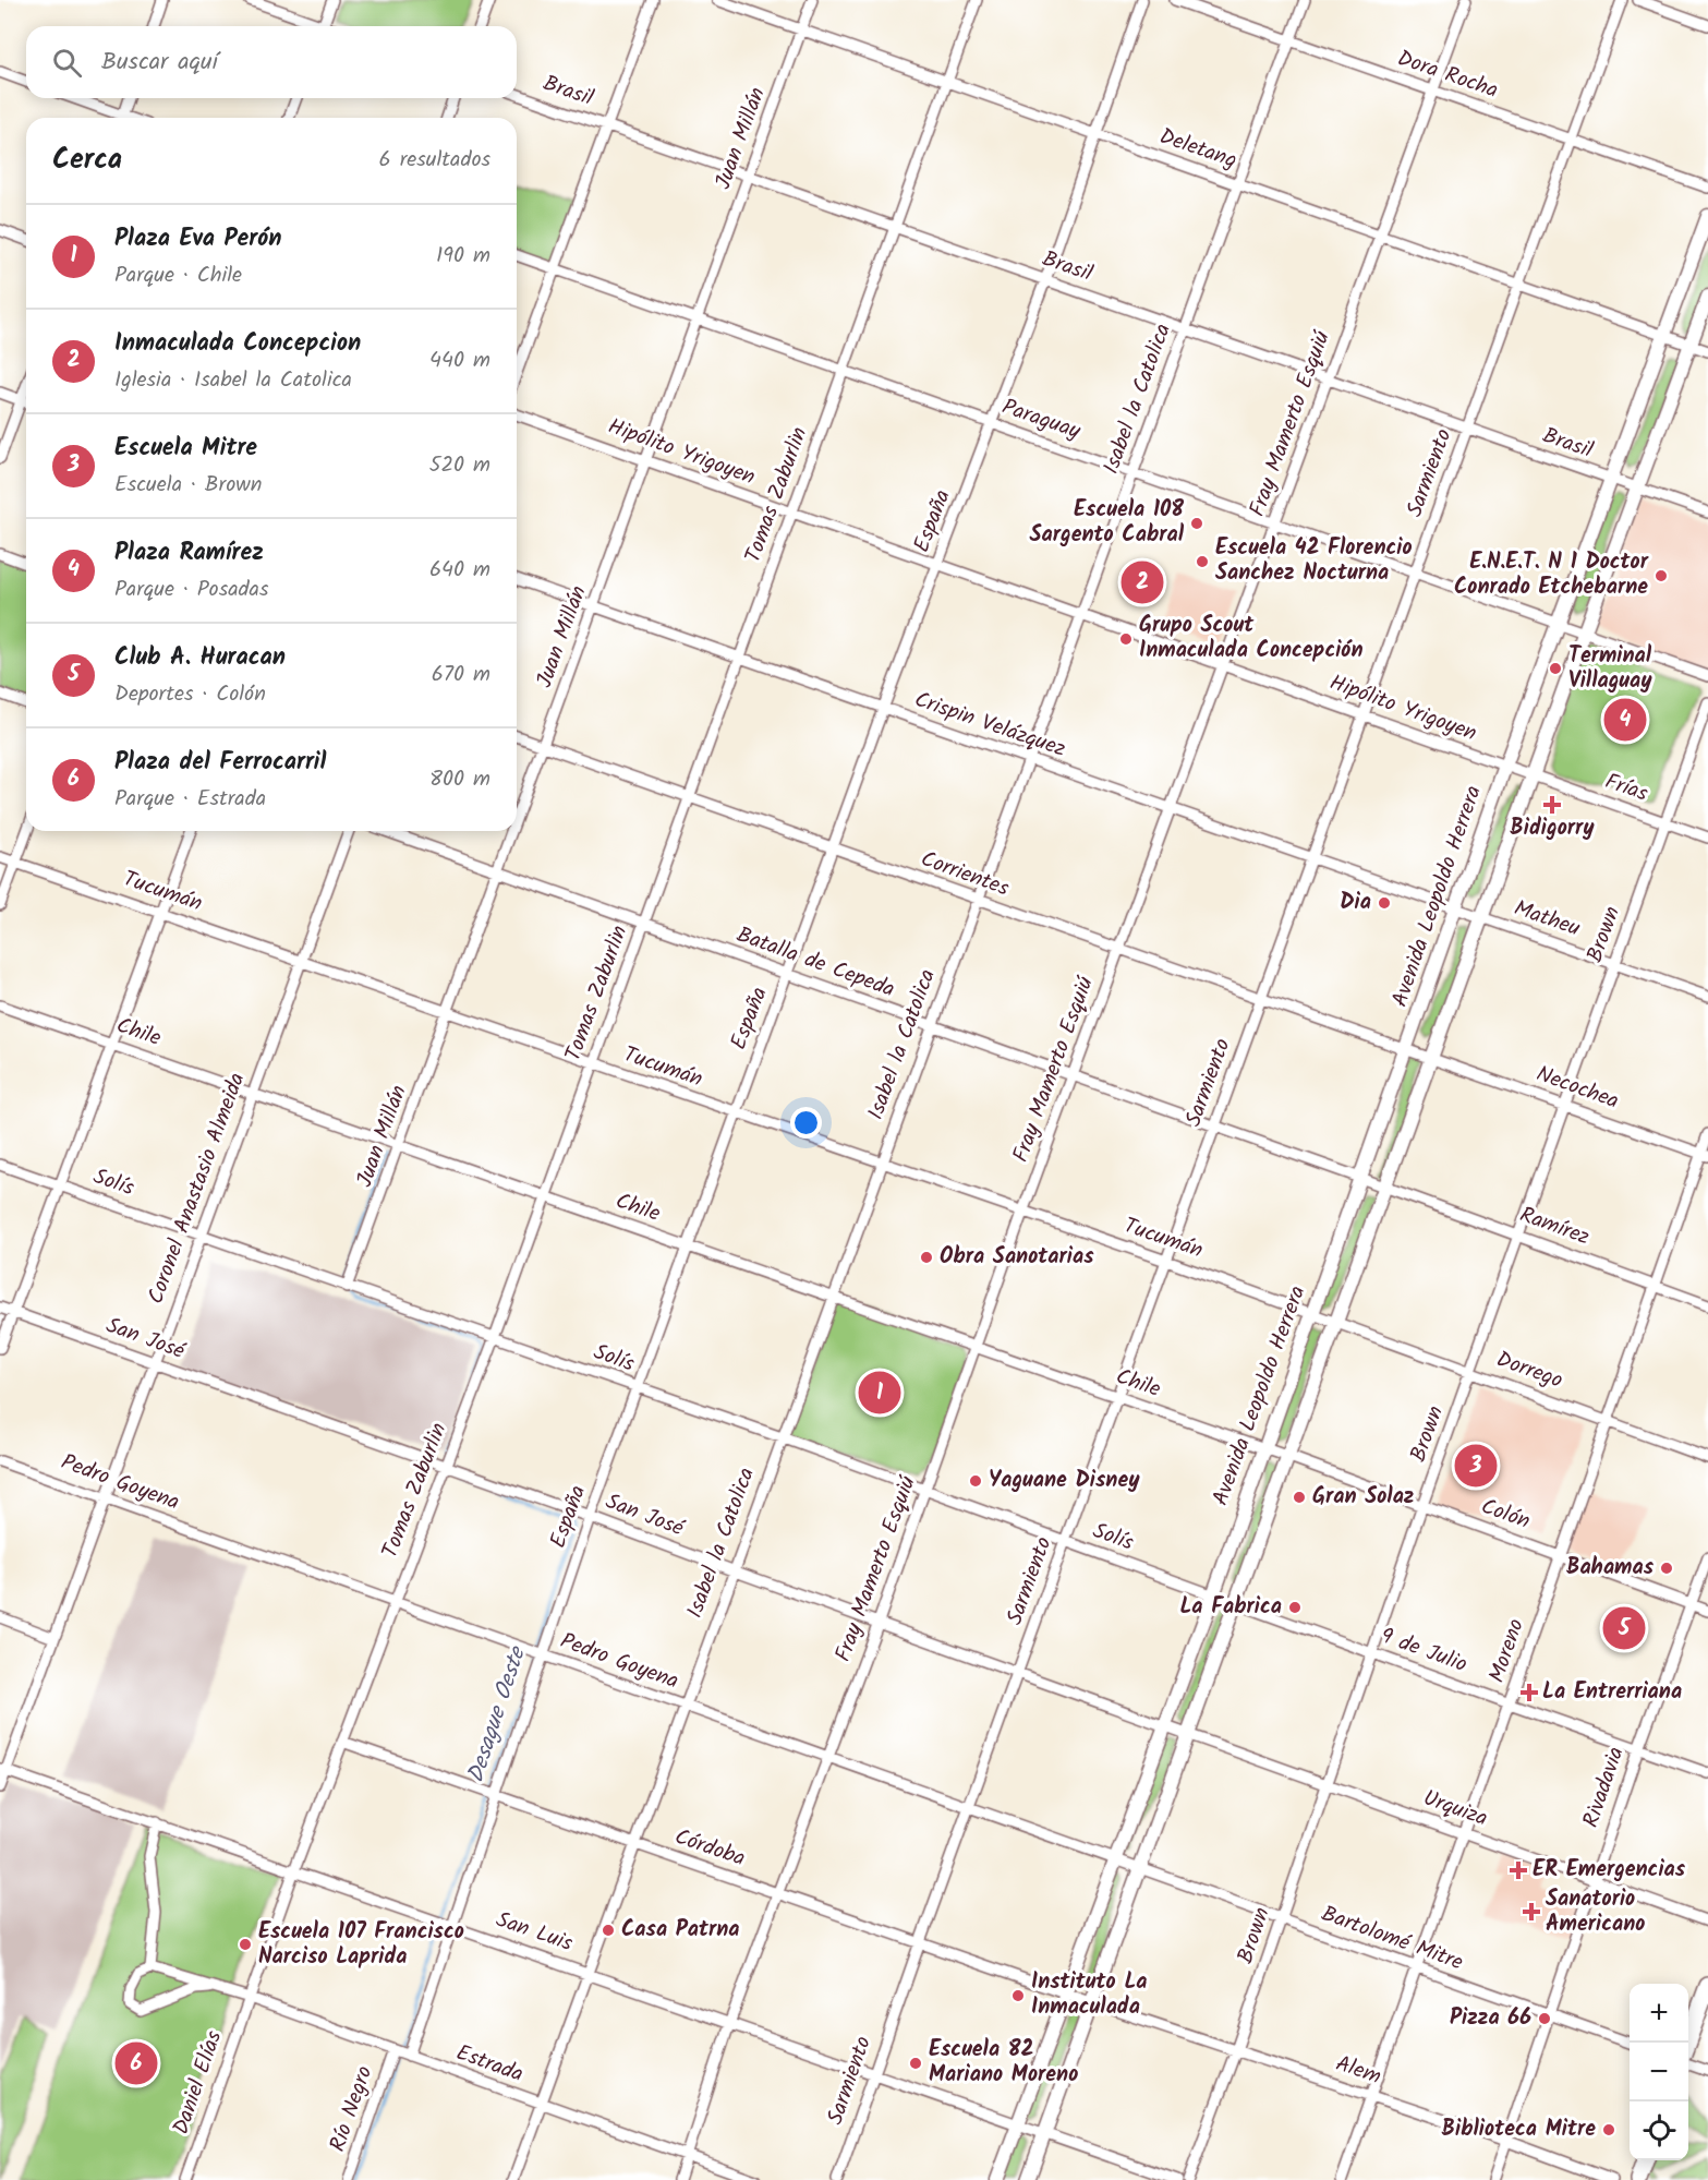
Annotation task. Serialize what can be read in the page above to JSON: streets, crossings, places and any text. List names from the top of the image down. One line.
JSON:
{"streets":{"street":["Dora Rocha","Brasil","Juan Millán","Deletang","Isabel la Catolica","Paraguay","Fray Mamerto Esquiú","Hipólito Yrigoyen","Sarmiento","Tomas Zaburlin","España","Crispin Velázquez","Frías","Corrientes","Tucumán","Avenida Leopoldo Herrera","Matheu","Brown","Batalla de Cepeda","Chile","Necochea","Solís","Coronel Anastasio Almeida","Ramírez","San José","Dorrego","Pedro Goyena","Colón","9 de Julio","Moreno","Rivadavia","Urquiza","Córdoba","San Luis","Bartolomé Mitre","Estrada","Alem","Daniel Elías","Río Negro"]},"crossings":[["Dora Rocha","Isabel la Catolica"],["Dora Rocha","Fray Mamerto Esquiú"],["Dora Rocha","Sarmiento"],["Brasil","Juan Millán"],["Brasil","Isabel la Catolica"],["Brasil","Fray Mamerto Esquiú"],["Brasil","Sarmiento"],["Brasil","Tomas Zaburlin"],["Brasil","España"],["Brasil","Avenida Leopoldo Herrera"],["Juan Millán","Deletang"],["Juan Millán","Paraguay"],["Juan Millán","Hipólito Yrigoyen"],["Juan Millán","Crispin Velázquez"],["Juan Millán","Corrientes"],["Juan Millán","Tucumán"],["Juan Millán","Batalla de Cepeda"],["Juan Millán","Chile"],["Juan Millán","Solís"],["Deletang","Isabel la Catolica"],["Deletang","Fray Mamerto Esquiú"],["Deletang","Sarmiento"],["Deletang","Tomas Zaburlin"],["Deletang","España"],["Deletang","Avenida Leopoldo Herrera"],["Isabel la Catolica","Paraguay"],["Isabel la Catolica","Hipólito Yrigoyen"],["Isabel la Catolica","Crispin Velázquez"],["Isabel la Catolica","Corrientes"],["Isabel la Catolica","Tucumán"],["Isabel la Catolica","Batalla de Cepeda"],["Isabel la Catolica","Chile"],["Isabel la Catolica","Solís"],["Isabel la Catolica","San José"],["Isabel la Catolica","Pedro Goyena"],["Isabel la Catolica","Córdoba"],["Isabel la Catolica","San Luis"],["Isabel la Catolica","Estrada"],["Paraguay","Fray Mamerto Esquiú"],["Paraguay","Sarmiento"],["Paraguay","Tomas Zaburlin"],["Paraguay","España"],["Paraguay","Avenida Leopoldo Herrera"],["Fray Mamerto Esquiú","Hipólito Yrigoyen"],["Fray Mamerto Esquiú","Crispin Velázquez"],["Fray Mamerto Esquiú","Corrientes"],["Fray Mamerto Esquiú","Tucumán"],["Fray Mamerto Esquiú","Batalla de Cepeda"],["Fray Mamerto Esquiú","Chile"],["Fray Mamerto Esquiú","Solís"],["Fray Mamerto Esquiú","San José"],["Fray Mamerto Esquiú","Pedro Goyena"],["Fray Mamerto Esquiú","Córdoba"],["Fray Mamerto Esquiú","San Luis"],["Fray Mamerto Esquiú","Estrada"],["Hipólito Yrigoyen","Sarmiento"],["Hipólito Yrigoyen","Tomas Zaburlin"],["Hipólito Yrigoyen","España"],["Hipólito Yrigoyen","Frías"],["Hipólito Yrigoyen","Avenida Leopoldo Herrera"],["Sarmiento","Crispin Velázquez"],["Sarmiento","Corrientes"],["Sarmiento","Tucumán"],["Sarmiento","Batalla de Cepeda"],["Sarmiento","Chile"],["Sarmiento","Solís"],["Sarmiento","San José"],["Sarmiento","Pedro Goyena"],["Sarmiento","Córdoba"],["Sarmiento","San Luis"],["Tomas Zaburlin","Crispin Velázquez"],["Tomas Zaburlin","Corrientes"],["Tomas Zaburlin","Tucumán"],["Tomas Zaburlin","Batalla de Cepeda"],["Tomas Zaburlin","Chile"],["Tomas Zaburlin","Solís"],["Tomas Zaburlin","San José"],["Tomas Zaburlin","Pedro Goyena"],["Tomas Zaburlin","Córdoba"],["Tomas Zaburlin","San Luis"],["Tomas Zaburlin","Estrada"],["Tomas Zaburlin","Daniel Elías"],["España","Crispin Velázquez"],["España","Corrientes"],["España","Tucumán"],["España","Batalla de Cepeda"],["España","Chile"],["España","Solís"],["España","San José"],["España","Pedro Goyena"],["España","Córdoba"],["España","San Luis"],["España","Estrada"],["Crispin Velázquez","Avenida Leopoldo Herrera"],["Crispin Velázquez","Matheu"],["Frías","Brown"],["Corrientes","Avenida Leopoldo Herrera"],["Corrientes","Necochea"],["Tucumán","Avenida Leopoldo Herrera"],["Tucumán","Coronel Anastasio Almeida"],["Tucumán","Dorrego"],["Avenida Leopoldo Herrera","Matheu"],["Avenida Leopoldo Herrera","Batalla de Cepeda"],["Avenida Leopoldo Herrera","Chile"],["Avenida Leopoldo Herrera","Necochea"],["Avenida Leopoldo Herrera","Solís"],["Avenida Leopoldo Herrera","Ramírez"],["Avenida Leopoldo Herrera","San José"],["Avenida Leopoldo Herrera","Pedro Goyena"],["Avenida Leopoldo Herrera","Córdoba"],["Avenida Leopoldo Herrera","San Luis"],["Matheu","Brown"],["Brown","Necochea"],["Brown","Ramírez"],["Brown","Dorrego"],["Brown","Colón"],["Brown","9 de Julio"],["Brown","Urquiza"],["Brown","Bartolomé Mitre"],["Brown","Alem"],["Batalla de Cepeda","Ramírez"],["Chile","Coronel Anastasio Almeida"],["Chile","Colón"],["Necochea","Moreno"],["Solís","Coronel Anastasio Almeida"],["Solís","9 de Julio"],["Coronel Anastasio Almeida","San José"],["Coronel Anastasio Almeida","Pedro Goyena"],["Coronel Anastasio Almeida","San Luis"],["Ramírez","Moreno"],["San José","Urquiza"],["Dorrego","Moreno"],["Pedro Goyena","Bartolomé Mitre"],["Colón","Moreno"],["Colón","Rivadavia"],["9 de Julio","Moreno"],["9 de Julio","Rivadavia"],["Moreno","Urquiza"],["Moreno","Bartolomé Mitre"],["Moreno","Alem"],["Rivadavia","Urquiza"],["Rivadavia","Bartolomé Mitre"],["Rivadavia","Alem"],["Córdoba","Alem"],["Estrada","Daniel Elías"],["Estrada","Río Negro"]],"water":["Desague Oeste"],"places":{"other":["Escuela 108 Sargento Cabral","Escuela 42 Florencio Sanchez Nocturna","E.N.E.T. N 1 Doctor Conrado Etchebarne","Grupo Scout Inmaculada Concepción","Terminal Villaguay","Dia","Obra Sanotarias","Yaguane Disney","Gran Solaz","Bahamas","La Fabrica","Casa Patrna","Escuela 107 Francisco Narciso Laprida","Instituto La Inmaculada","Pizza 66","Escuela 82 Mariano Moreno","Biblioteca Mitre"],"health":["Bidigorry","La Entrerriana","ER Emergencias","Sanatorio Americano"]},"page":{"search":"Buscar aquí","heading":["Cerca","6 resultados"],"list":[{"mark":"1","name":"Plaza Eva Perón","note":"Parque · Chile","value":"190 m"},{"mark":"2","name":"Inmaculada Concepcion","note":"Iglesia · Isabel la Catolica","value":"440 m"},{"mark":"3","name":"Escuela Mitre","note":"Escuela · Brown","value":"520 m"},{"mark":"4","name":"Plaza Ramírez","note":"Parque · Posadas","value":"640 m"},{"mark":"5","name":"Club A. Huracan","note":"Deportes · Colón","value":"670 m"},{"mark":"6","name":"Plaza del Ferrocarril","note":"Parque · Estrada","value":"800 m"}],"pins":["2","4","1","3","5","6"],"map_buttons":["+","−"]}}
